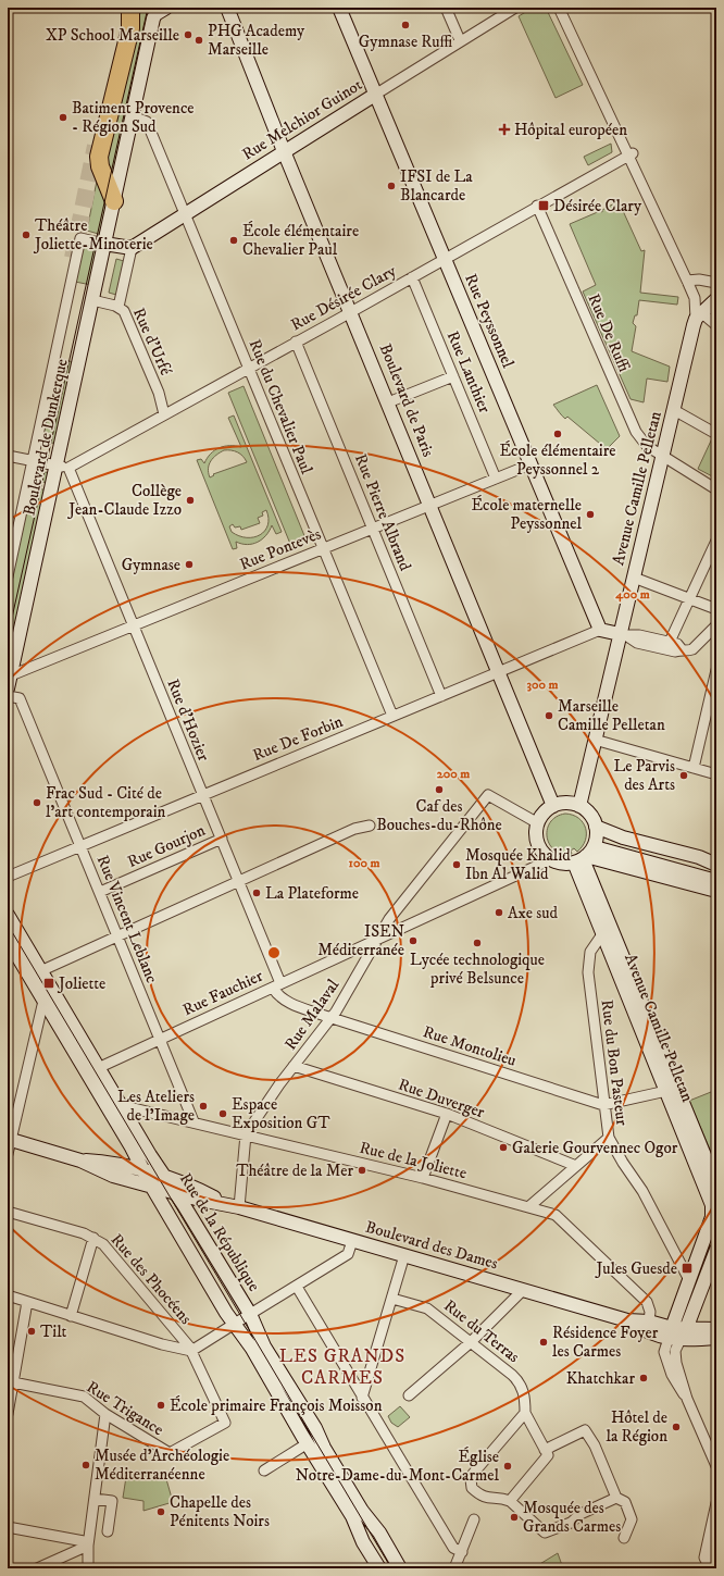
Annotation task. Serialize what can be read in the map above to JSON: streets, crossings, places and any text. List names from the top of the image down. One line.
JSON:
{"streets":{"street":["Rue Melchior Guinot","Rue Désirée Clary","Rue Peyssonnel","Rue De Ruffi","Rue d'Urfé","Rue Lanthier","Boulevard de Paris","Rue du Chevalier Paul","Boulevard de Dunkerque","Avenue Camille Pelletan","Rue Pierre Albrand","Rue Pontevès","Rue d'Hozier","Rue De Forbin","Rue Gourjon","Rue Vincent Leblanc","Rue Fauchier","Rue Malaval","Rue Montolieu","Rue du Bon Pasteur","Rue Duverger","Rue de la Joliette","Rue de la République","Boulevard des Dames","Rue des Phocéens","Rue du Terras","Rue Trigance"]},"crossings":[["Rue Melchior Guinot","Rue Peyssonnel"],["Rue Melchior Guinot","Boulevard de Paris"],["Rue Melchior Guinot","Rue du Chevalier Paul"],["Rue Désirée Clary","Rue Peyssonnel"],["Rue Désirée Clary","Rue De Ruffi"],["Rue Désirée Clary","Rue d'Urfé"],["Rue Désirée Clary","Rue Lanthier"],["Rue Désirée Clary","Boulevard de Paris"],["Rue Désirée Clary","Rue du Chevalier Paul"],["Rue Désirée Clary","Boulevard de Dunkerque"],["Rue Désirée Clary","Avenue Camille Pelletan"],["Rue Désirée Clary","Rue Pierre Albrand"],["Rue Désirée Clary","Rue d'Hozier"],["Rue Peyssonnel","Rue Pontevès"],["Rue Peyssonnel","Rue De Forbin"],["Rue De Ruffi","Avenue Camille Pelletan"],["Rue d'Urfé","Boulevard de Dunkerque"],["Rue Lanthier","Rue Pontevès"],["Boulevard de Paris","Avenue Camille Pelletan"],["Boulevard de Paris","Rue Pontevès"],["Boulevard de Paris","Rue De Forbin"],["Boulevard de Paris","Rue Fauchier"],["Boulevard de Paris","Rue Malaval"],["Rue du Chevalier Paul","Boulevard de Dunkerque"],["Rue du Chevalier Paul","Rue Pontevès"],["Rue du Chevalier Paul","Rue De Forbin"],["Boulevard de Dunkerque","Rue Pontevès"],["Boulevard de Dunkerque","Rue d'Hozier"],["Avenue Camille Pelletan","Rue Fauchier"],["Avenue Camille Pelletan","Rue Malaval"],["Avenue Camille Pelletan","Rue du Bon Pasteur"],["Rue Pierre Albrand","Rue Pontevès"],["Rue Pierre Albrand","Rue De Forbin"],["Rue Pontevès","Rue d'Hozier"],["Rue d'Hozier","Rue De Forbin"],["Rue d'Hozier","Rue Gourjon"],["Rue d'Hozier","Rue Fauchier"],["Rue d'Hozier","Rue Montolieu"],["Rue De Forbin","Rue Vincent Leblanc"],["Rue Gourjon","Rue Vincent Leblanc"],["Rue Vincent Leblanc","Rue Fauchier"],["Rue Vincent Leblanc","Rue de la Joliette"],["Rue Fauchier","Rue Malaval"],["Rue Fauchier","Rue Montolieu"],["Rue Fauchier","Rue de la République"],["Rue Malaval","Rue Montolieu"],["Rue Malaval","Rue Duverger"],["Rue Malaval","Rue de la Joliette"],["Rue Malaval","Boulevard des Dames"],["Rue Montolieu","Rue du Bon Pasteur"],["Rue de la Joliette","Rue de la République"],["Rue de la Joliette","Boulevard des Dames"],["Rue de la République","Boulevard des Dames"],["Rue des Phocéens","Rue Trigance"]],"districts":["LES GRANDS CARMES"],"places":{"other":["Gymnase Ruffi","XP School Marseille","PHG Academy Marseille","Batiment Provence - Région Sud","IFSI de La Blancarde","Théâtre Joliette-Minoterie","École élémentaire Chevalier Paul","École élémentaire Peyssonnel 2","Collège Jean-Claude Izzo","École maternelle Peyssonnel","Gymnase","Marseille Camille Pelletan","Le Parvis des Arts","Caf des Bouches-du-Rhône","Frac Sud - Cité de l'art contemporain","Mosquée Khalid Ibn Al Walid","La Plateforme","Axe sud","ISEN Méditerranée","Lycée technologique privé Belsunce","Les Ateliers de l'Image","Espace Exposition GT","Galerie Gourvennec Ogor","Théâtre de la Mer","Tilt","Résidence Foyer les Carmes","Khatchkar","École primaire François Moisson","Hôtel de la Région","Musée d'Archéologie Méditerranéenne","Église Notre-Dame-du-Mont-Carmel","Chapelle des Pénitents Noirs","Mosquée des Grands Carmes"],"health":["Hôpital européen"],"transit":["Désirée Clary","Joliette","Jules Guesde"]},"rings":["400 m","300 m","200 m","100 m"]}
